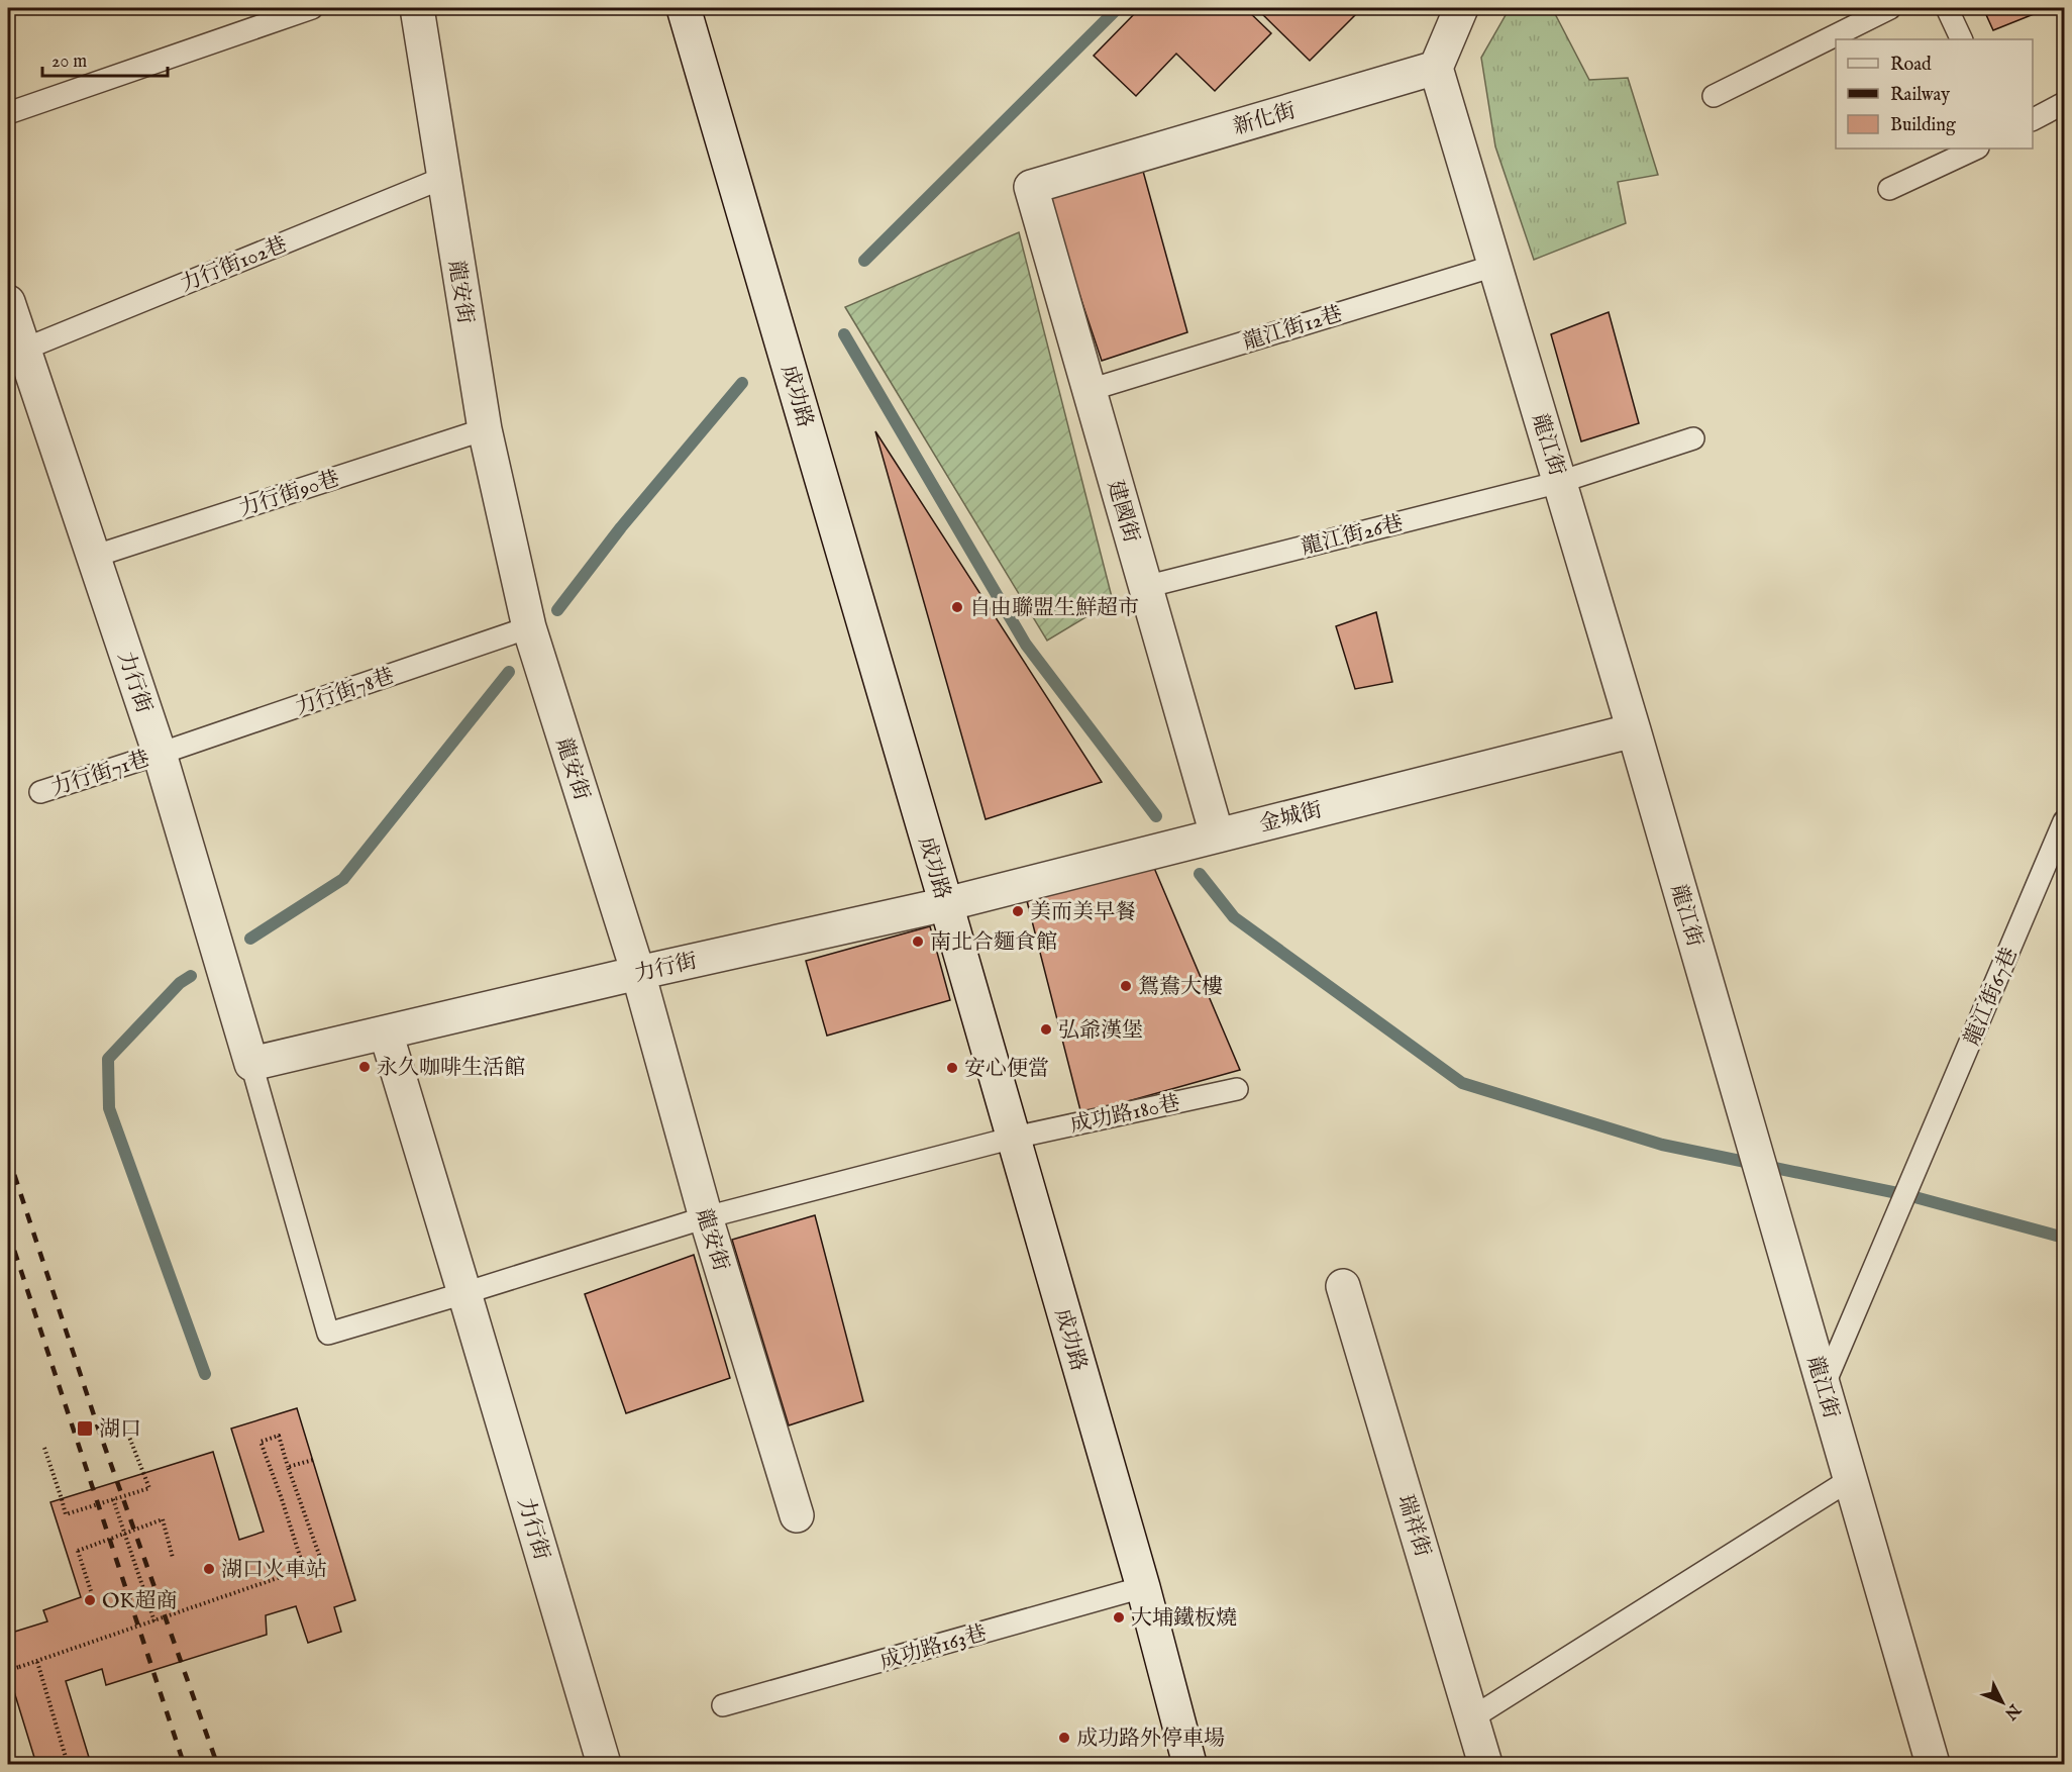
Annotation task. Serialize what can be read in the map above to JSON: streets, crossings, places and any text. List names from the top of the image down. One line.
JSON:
{"streets":{"street":["新化街","龍安街","成功路","龍江街","建國街","力行街","金城街","瑞祥街"],"lane":["力行街102巷","龍江街12巷","力行街90巷","龍江街26巷","力行街78巷","力行街71巷","龍江街67巷","成功路180巷","成功路163巷"]},"crossings":[["新化街","龍江街"],["新化街","建國街"],["力行街102巷","龍安街"],["力行街102巷","力行街"],["龍安街","力行街90巷"],["龍安街","力行街"],["龍安街","力行街78巷"],["龍安街","成功路180巷"],["龍江街12巷","龍江街"],["龍江街12巷","建國街"],["成功路","力行街"],["成功路","金城街"],["成功路","成功路180巷"],["成功路","成功路163巷"],["龍江街","龍江街26巷"],["龍江街","金城街"],["龍江街","龍江街67巷"],["力行街90巷","力行街"],["建國街","龍江街26巷"],["建國街","金城街"],["力行街","力行街78巷"],["力行街","力行街71巷"],["力行街","金城街"],["力行街","成功路180巷"],["力行街78巷","力行街71巷"]],"places":{"other":["自由聯盟生鮮超市","美而美早餐","南北合麵食館","鴛鴦大樓","弘爺漢堡","永久咖啡生活館","安心便當","湖口火車站","OK超商","大埔鐵板燒","成功路外停車場"],"transit":["湖口"]},"legend":["Road","Railway","Building"],"scale_bar":"20 m","north":"bottom right"}
